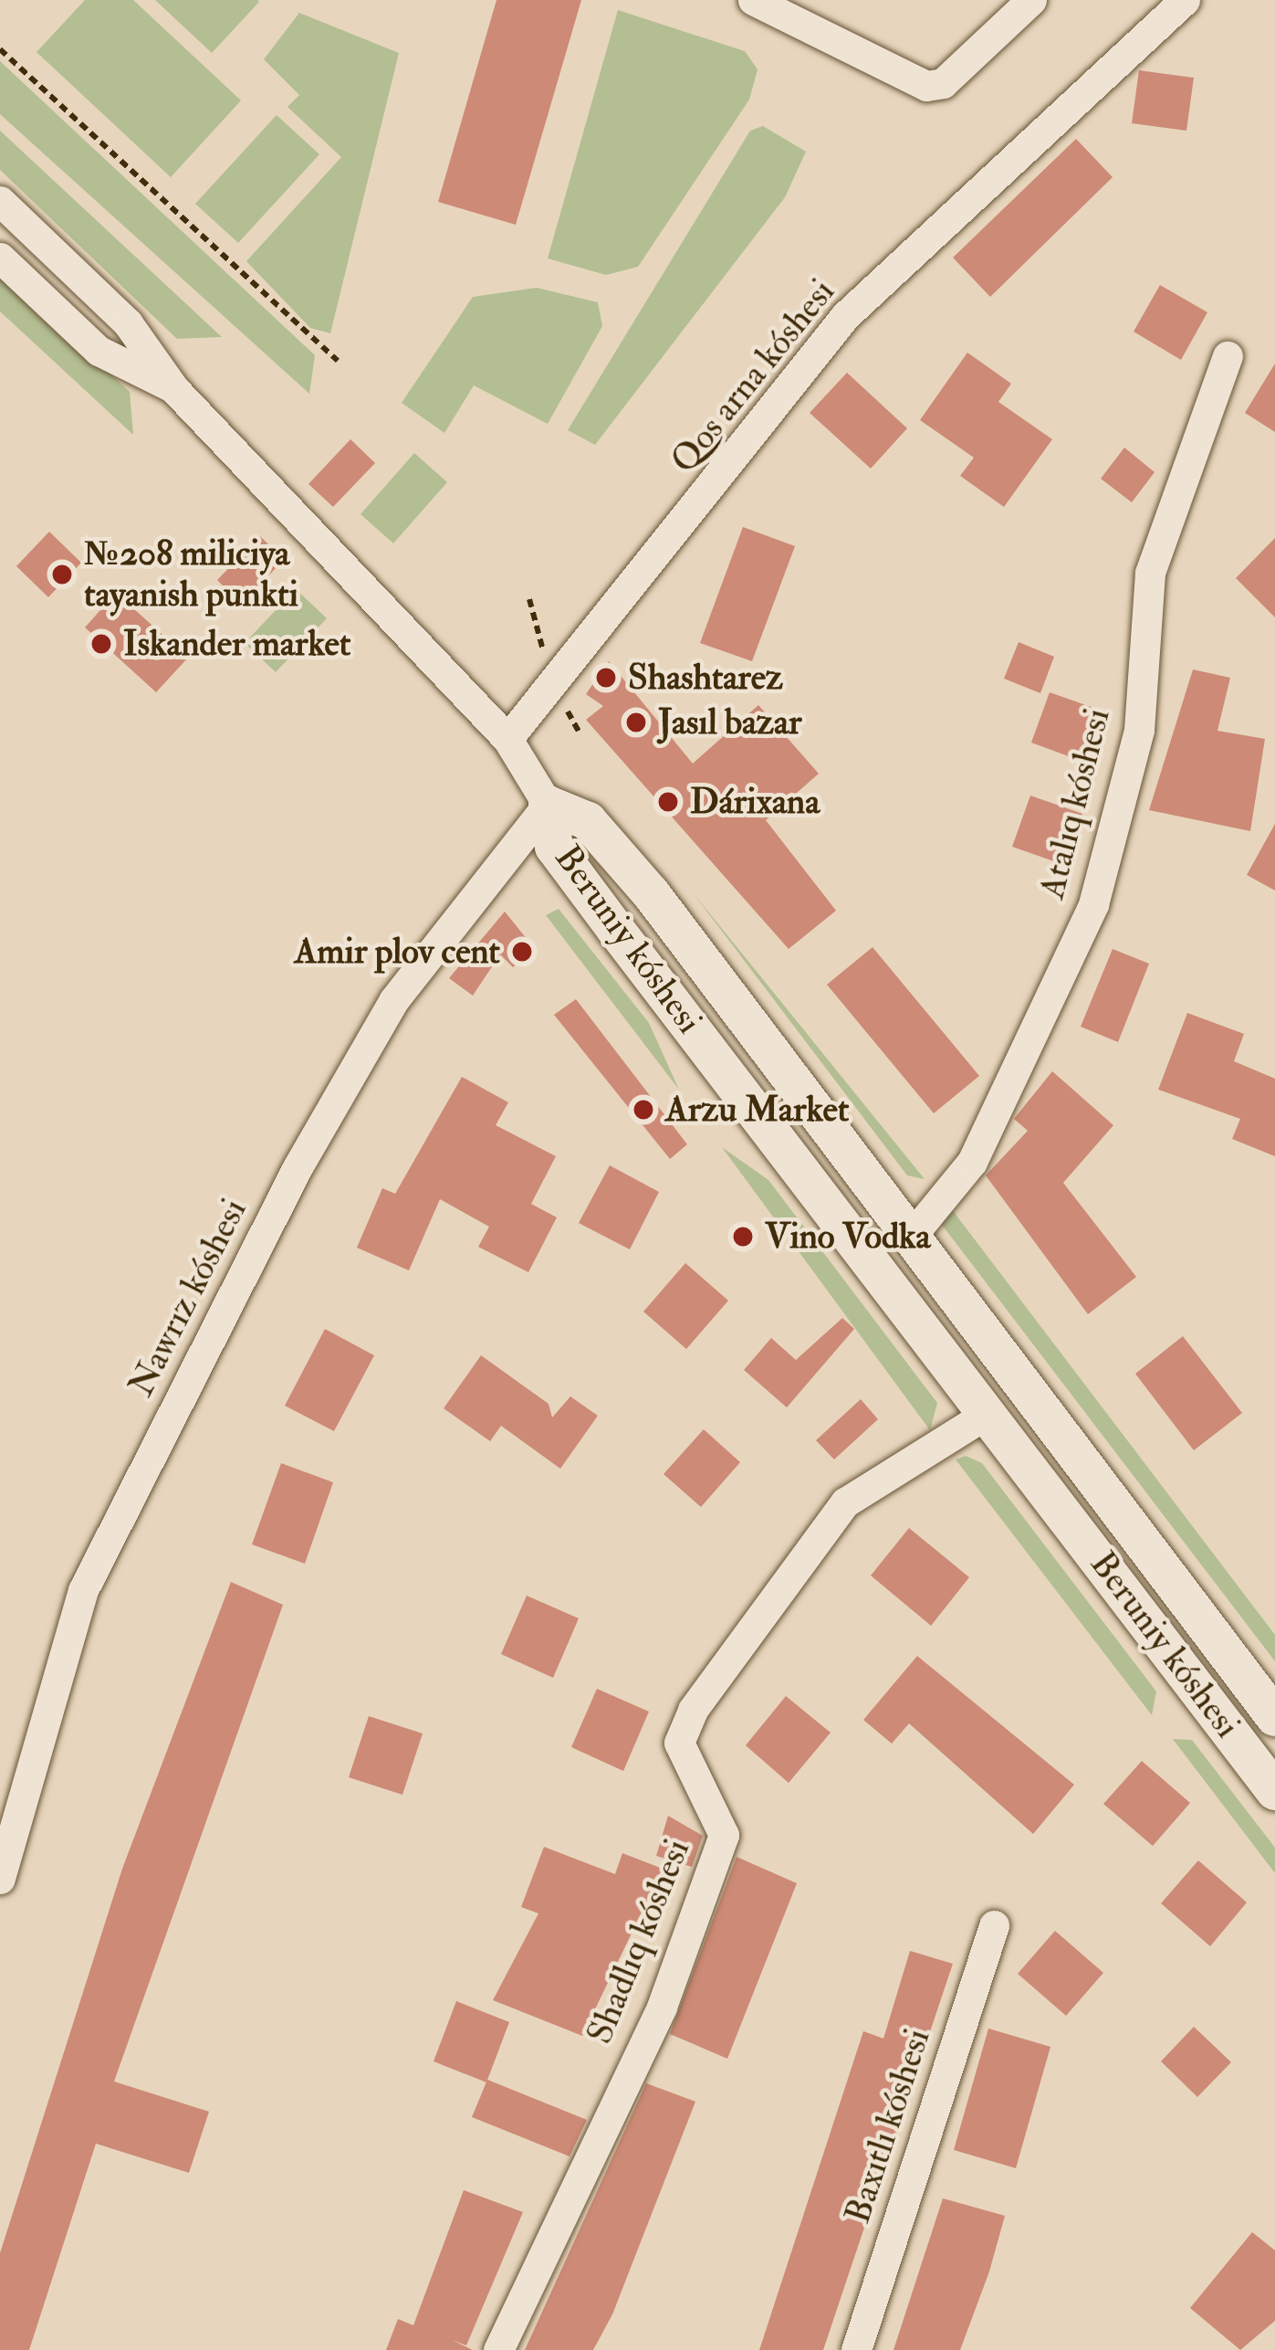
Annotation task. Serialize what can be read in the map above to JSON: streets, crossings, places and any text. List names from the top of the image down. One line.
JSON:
{"streets":{"street":["Qos arna kóshesi","Atalıq kóshesi","Beruniy kóshesi","Nawrız kóshesi","Shadlıq kóshesi","Baxıtlı kóshesi"]},"crossings":[["Atalıq kóshesi","Beruniy kóshesi"],["Beruniy kóshesi","Nawrız kóshesi"],["Beruniy kóshesi","Shadlıq kóshesi"]],"places":["№208 miliciya tayanish punkti","Iskander market","Shashtarez","Jasıl bazar","Dárixana","Amir plov cent","Arzu Market","Vino Vodka"]}
